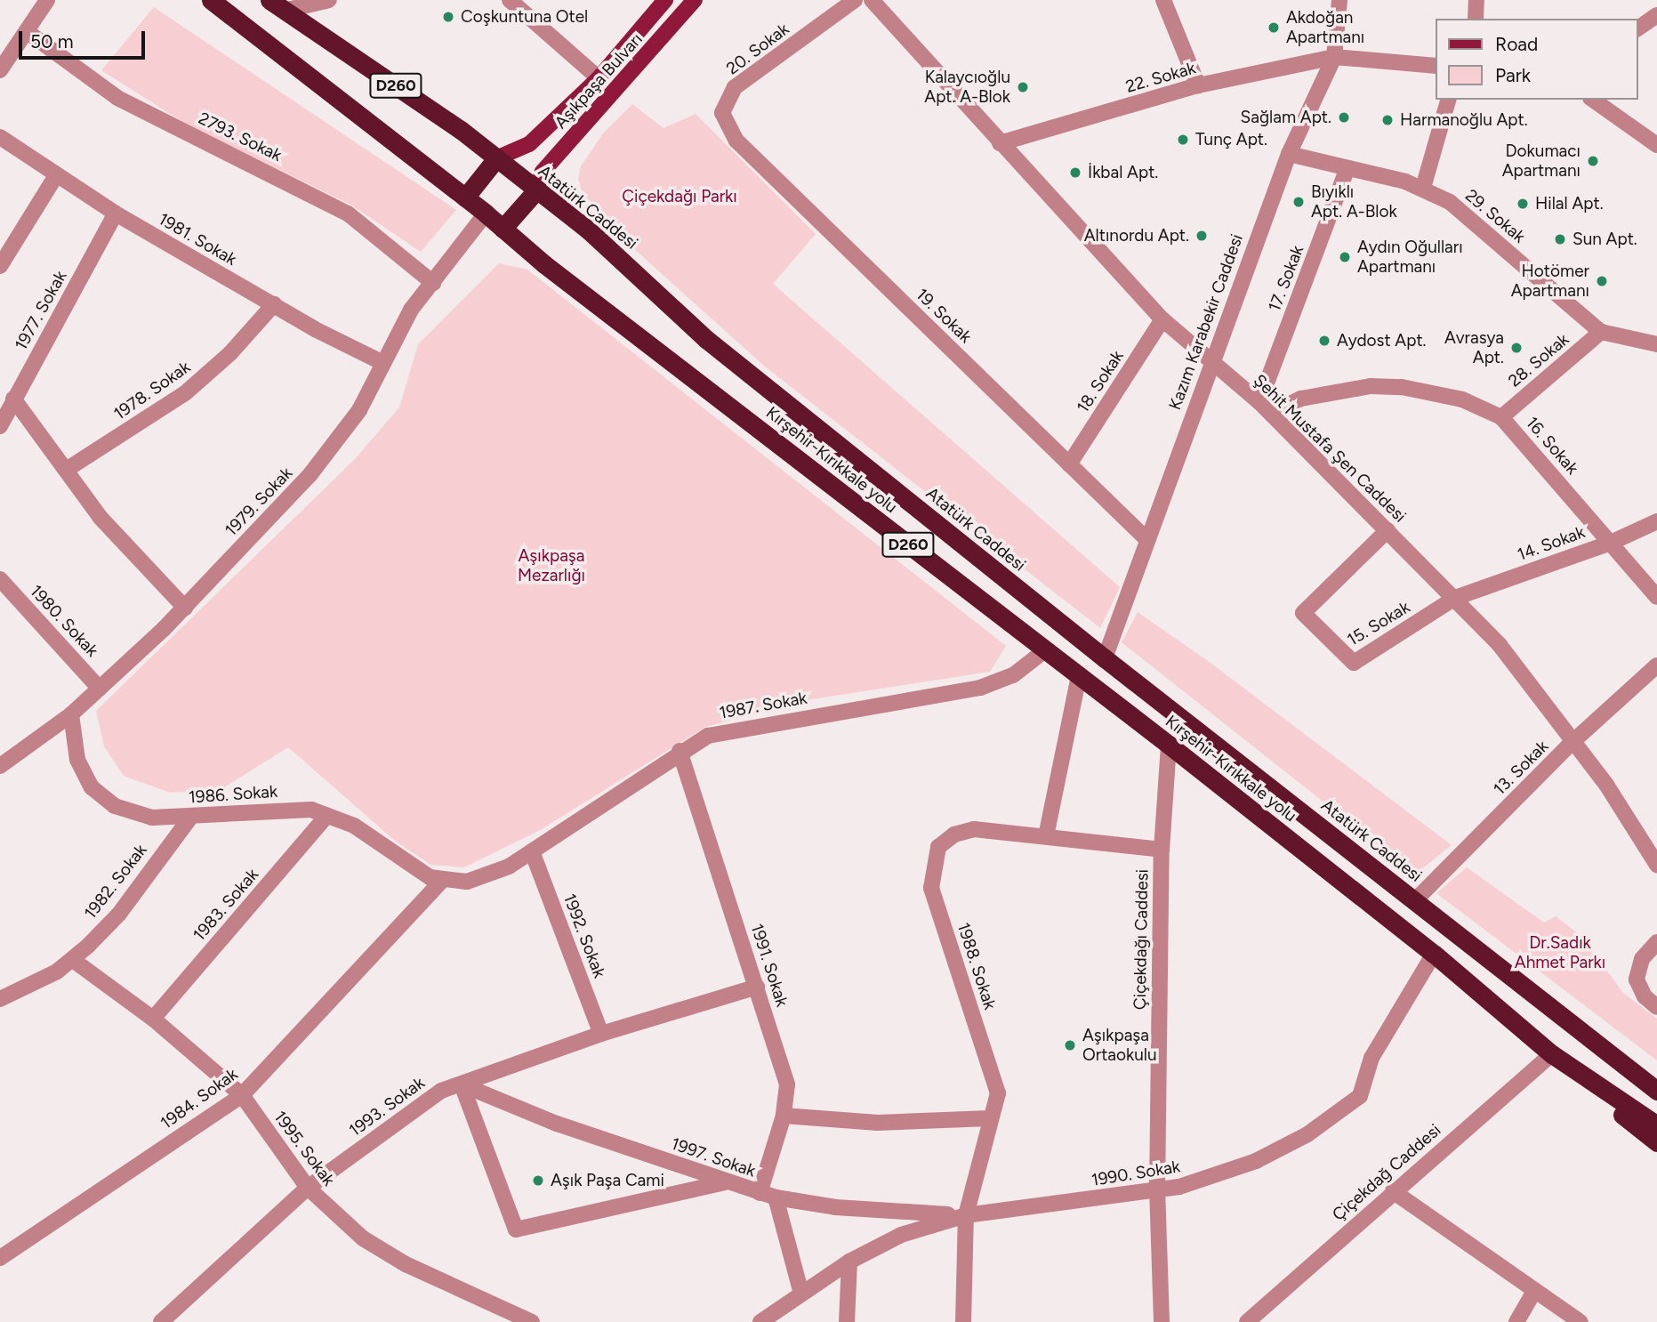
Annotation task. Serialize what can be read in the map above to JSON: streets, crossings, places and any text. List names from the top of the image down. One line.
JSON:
{"streets":{"highway":["D260","Atatürk Caddesi","Kırşehir-Kırıkkale yolu"],"main road":["Aşıkpaşa Bulvarı"],"street":["20. Sokak","22. Sokak","2793. Sokak","29. Sokak","1981. Sokak","17. Sokak","1977. Sokak","19. Sokak","Kazım Karabekir Caddesi","28. Sokak","18. Sokak","1978. Sokak","16. Sokak","Şehit Mustafa Şen Caddesi","1979. Sokak","14. Sokak","1980. Sokak","15. Sokak","1987. Sokak","13. Sokak","1986. Sokak","1982. Sokak","1983. Sokak","1992. Sokak","Çiçekdağı Caddesi","1991. Sokak","1988. Sokak","1984. Sokak","1993. Sokak","1995. Sokak","1997. Sokak","Çiçekdağ Caddesi","1990. Sokak"]},"crossings":[["20. Sokak","19. Sokak"],["22. Sokak","Kazım Karabekir Caddesi"],["22. Sokak","Şehit Mustafa Şen Caddesi"],["Aşıkpaşa Bulvarı","Atatürk Caddesi"],["D260","Kırşehir-Kırıkkale yolu"],["2793. Sokak","1979. Sokak"],["Atatürk Caddesi","Kazım Karabekir Caddesi"],["Atatürk Caddesi","13. Sokak"],["29. Sokak","17. Sokak"],["29. Sokak","Kazım Karabekir Caddesi"],["29. Sokak","28. Sokak"],["1981. Sokak","1977. Sokak"],["1981. Sokak","1978. Sokak"],["1981. Sokak","1979. Sokak"],["17. Sokak","Şehit Mustafa Şen Caddesi"],["19. Sokak","Kazım Karabekir Caddesi"],["19. Sokak","18. Sokak"],["Kazım Karabekir Caddesi","Şehit Mustafa Şen Caddesi"],["28. Sokak","16. Sokak"],["18. Sokak","Şehit Mustafa Şen Caddesi"],["16. Sokak","Şehit Mustafa Şen Caddesi"],["16. Sokak","14. Sokak"],["Şehit Mustafa Şen Caddesi","14. Sokak"],["Şehit Mustafa Şen Caddesi","15. Sokak"],["Şehit Mustafa Şen Caddesi","13. Sokak"],["Kırşehir-Kırıkkale yolu","1979. Sokak"],["Kırşehir-Kırıkkale yolu","1987. Sokak"],["Kırşehir-Kırıkkale yolu","Çiçekdağı Caddesi"],["Kırşehir-Kırıkkale yolu","Çiçekdağ Caddesi"],["Kırşehir-Kırıkkale yolu","1990. Sokak"],["1979. Sokak","1980. Sokak"],["1979. Sokak","1986. Sokak"],["14. Sokak","15. Sokak"],["1987. Sokak","1986. Sokak"],["1987. Sokak","1992. Sokak"],["1987. Sokak","1991. Sokak"],["1987. Sokak","1984. Sokak"],["1986. Sokak","1982. Sokak"],["1986. Sokak","1983. Sokak"],["1986. Sokak","1984. Sokak"],["1982. Sokak","1995. Sokak"],["1983. Sokak","1995. Sokak"],["1992. Sokak","1993. Sokak"],["Çiçekdağı Caddesi","1988. Sokak"],["Çiçekdağı Caddesi","1990. Sokak"],["1991. Sokak","1993. Sokak"],["1991. Sokak","1997. Sokak"],["1988. Sokak","1997. Sokak"],["1988. Sokak","1990. Sokak"],["1984. Sokak","1995. Sokak"],["1993. Sokak","1995. Sokak"],["1993. Sokak","1997. Sokak"],["1997. Sokak","1990. Sokak"]],"parks":["Çiçekdağı Parkı","Aşıkpaşa Mezarlığı","Dr.Sadık Ahmet Parkı"],"places":["Coşkuntuna Otel","Akdoğan Apartmanı","Kalaycıoğlu Apt. A-Blok","Sağlam Apt.","Harmanoğlu Apt.","Tunç Apt.","Dokumacı Apartmanı","İkbal Apt.","Bıyıklı Apt. A-Blok","Hilal Apt.","Altınordu Apt.","Sun Apt.","Aydın Oğulları Apartmanı","Hotömer Apartmanı","Aydost Apt.","Avrasya Apt.","Aşıkpaşa Ortaokulu","Aşık Paşa Cami"],"legend":["Road","Park"],"scale_bar":"50 m"}
